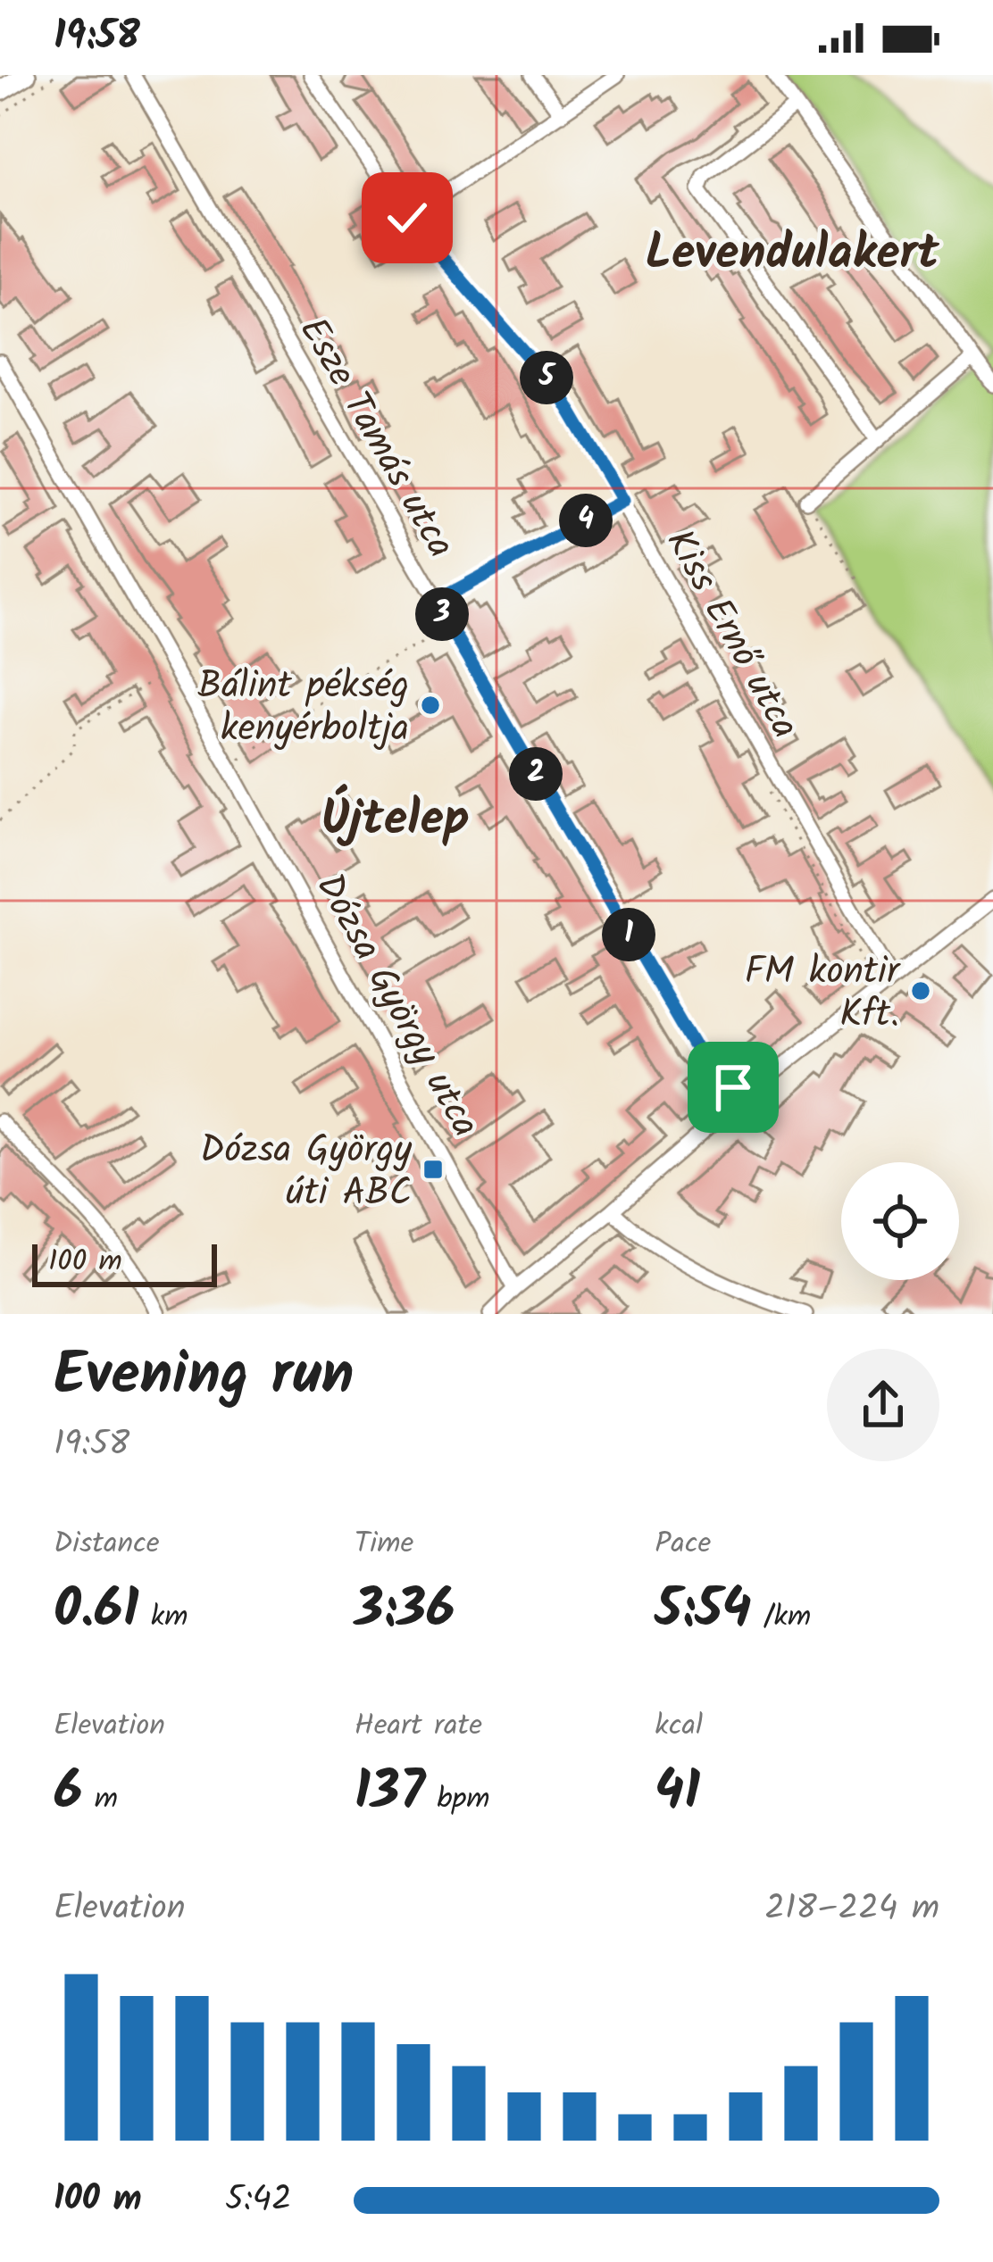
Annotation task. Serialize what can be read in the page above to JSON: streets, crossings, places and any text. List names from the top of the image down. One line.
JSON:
{"streets":{"street":["Esze Tamás utca","Kiss Ernő utca","Dózsa György utca"]},"districts":["Levendulakert","Újtelep"],"places":{"other":["Bálint pékség kenyérboltja","FM kontir Kft."],"transit":["Dózsa György úti ABC"]},"scale_bar":"100 m","page":{"status":"19:58","pins":["5","4","3","2","1"],"scale":"100 m","heading":["Evening run","19:58"],"stats":[["Distance","0.61 km"],["Time","3:36"],["Pace","5:54 /km"],["Elevation","6 m"],["Heart rate","137 bpm"],["kcal","41"]],"chart":["Elevation","218–224 m"],"list":[{"name":"100 m","note":"5:42"}]}}
